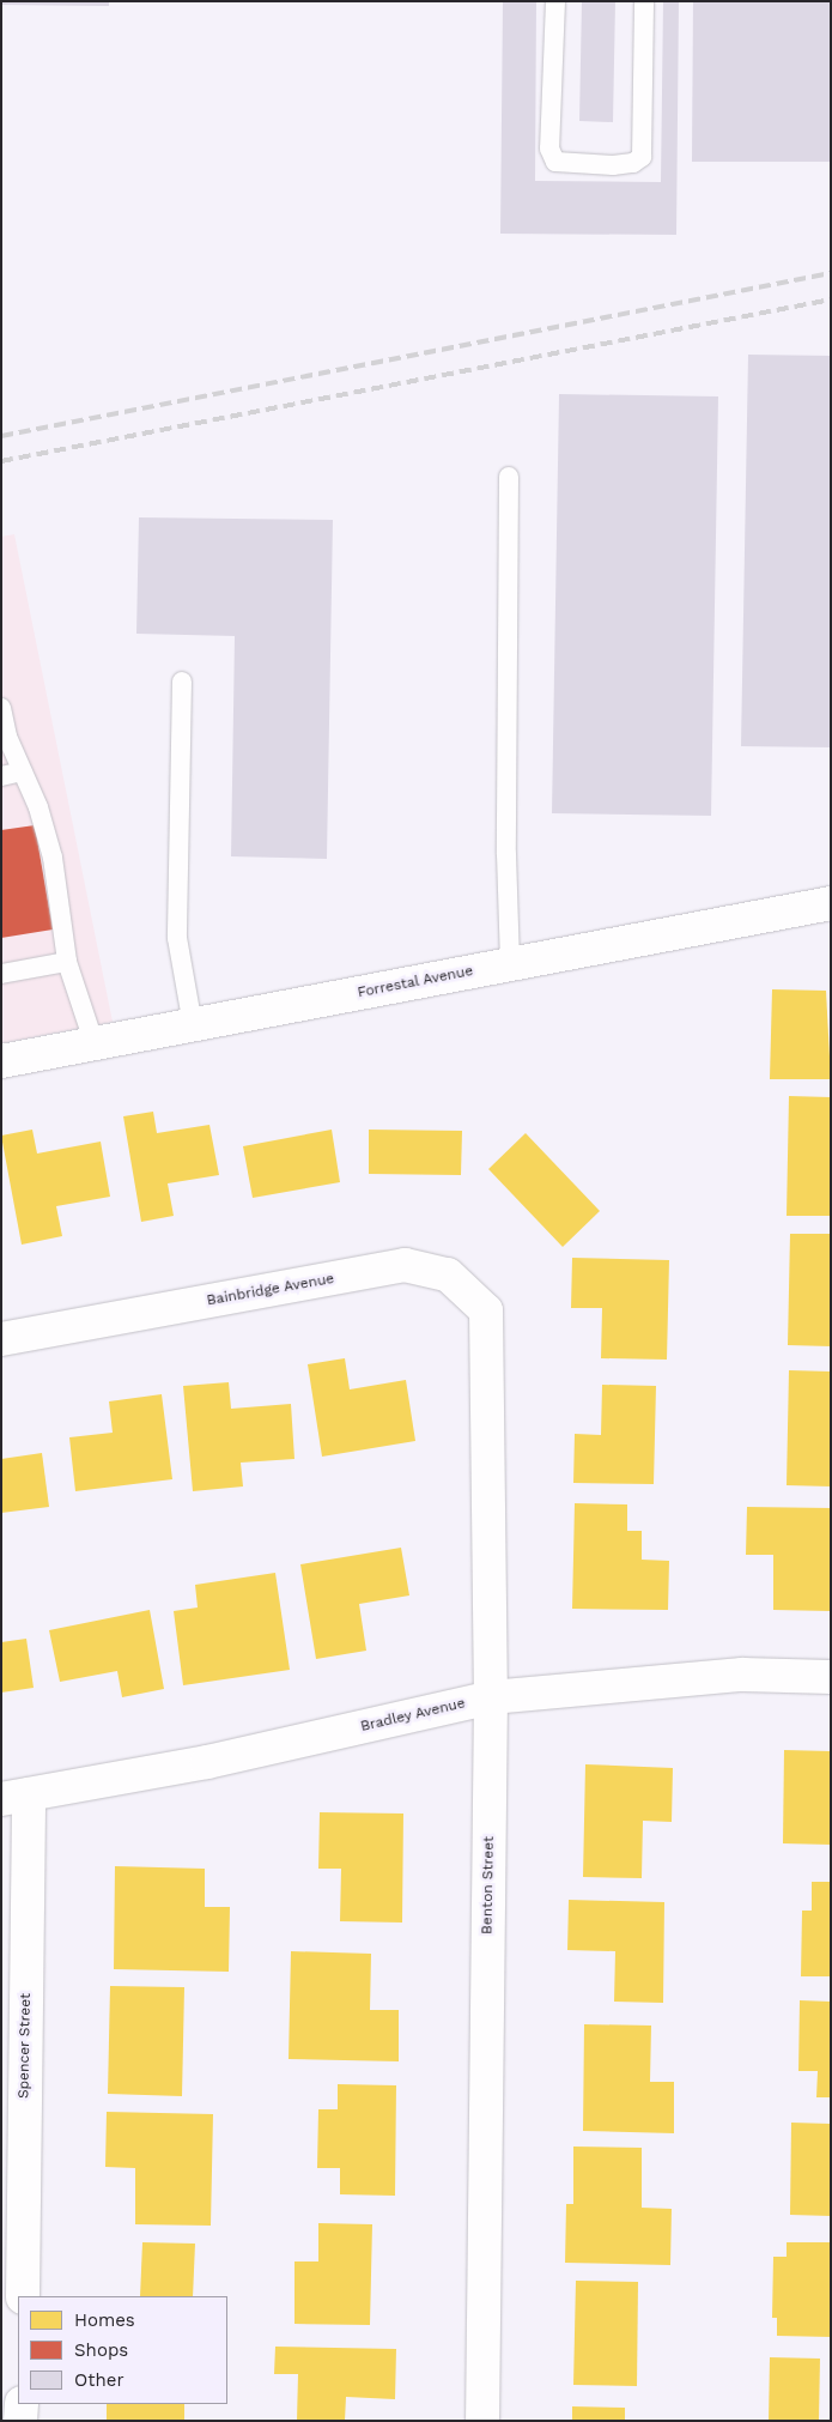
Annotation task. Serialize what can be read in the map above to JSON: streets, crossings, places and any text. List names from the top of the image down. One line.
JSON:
{"streets":{"street":["Forrestal Avenue","Bainbridge Avenue","Bradley Avenue","Benton Street","Spencer Street"]},"crossings":[["Bainbridge Avenue","Benton Street"],["Bradley Avenue","Benton Street"],["Bradley Avenue","Spencer Street"]],"legend":["Homes","Shops","Other"]}
